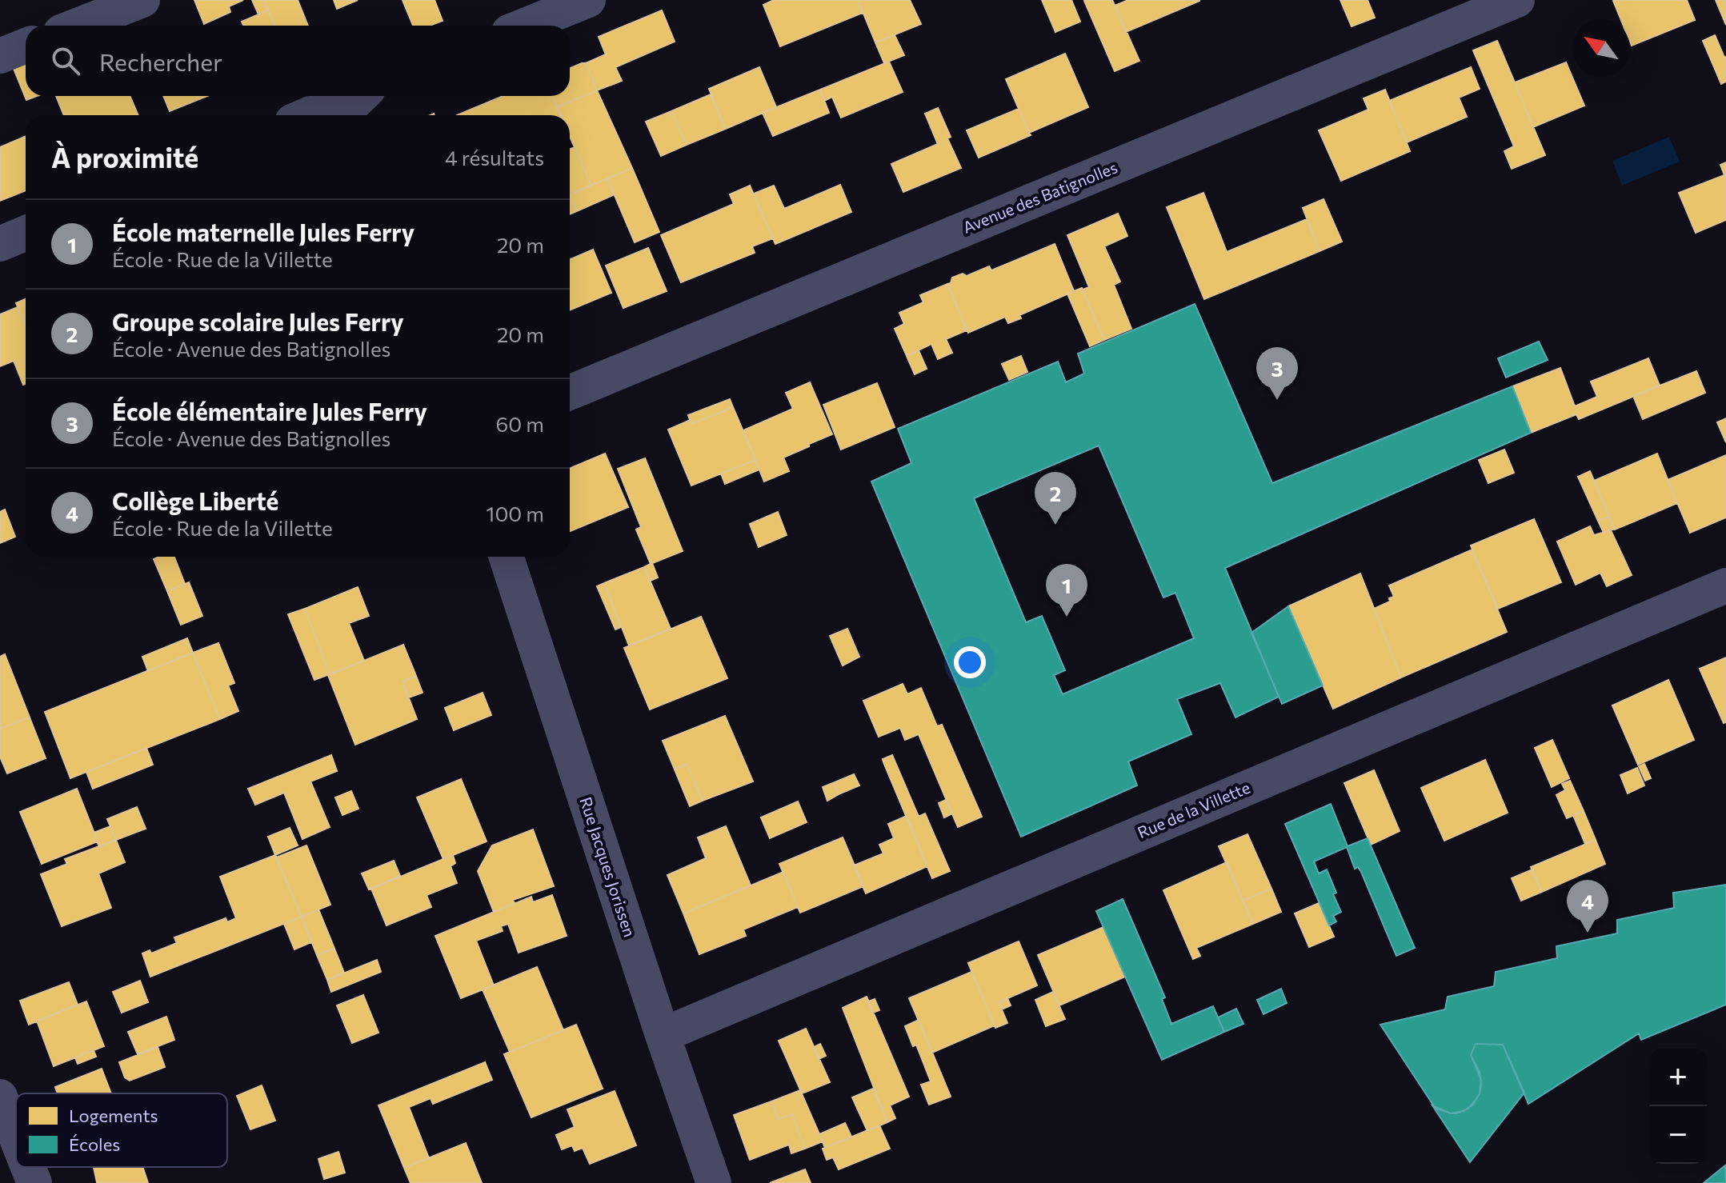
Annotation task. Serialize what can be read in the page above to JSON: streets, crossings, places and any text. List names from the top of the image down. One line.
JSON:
{"streets":{"street":["Avenue des Batignolles","Rue de la Villette","Rue Jacques Jorissen"]},"crossings":[["Rue de la Villette","Rue Jacques Jorissen"]],"legend":["Logements","Écoles"],"north":"top left","page":{"search":"Rechercher","heading":["À proximité","4 résultats"],"list":[{"mark":"1","name":"École maternelle Jules Ferry","note":"École · Rue de la Villette","value":"20 m"},{"mark":"2","name":"Groupe scolaire Jules Ferry","note":"École · Avenue des Batignolles","value":"20 m"},{"mark":"3","name":"École élémentaire Jules Ferry","note":"École · Avenue des Batignolles","value":"60 m"},{"mark":"4","name":"Collège Liberté","note":"École · Rue de la Villette","value":"100 m"}],"pins":["3","2","1","4"],"map_buttons":["+","−"]}}
